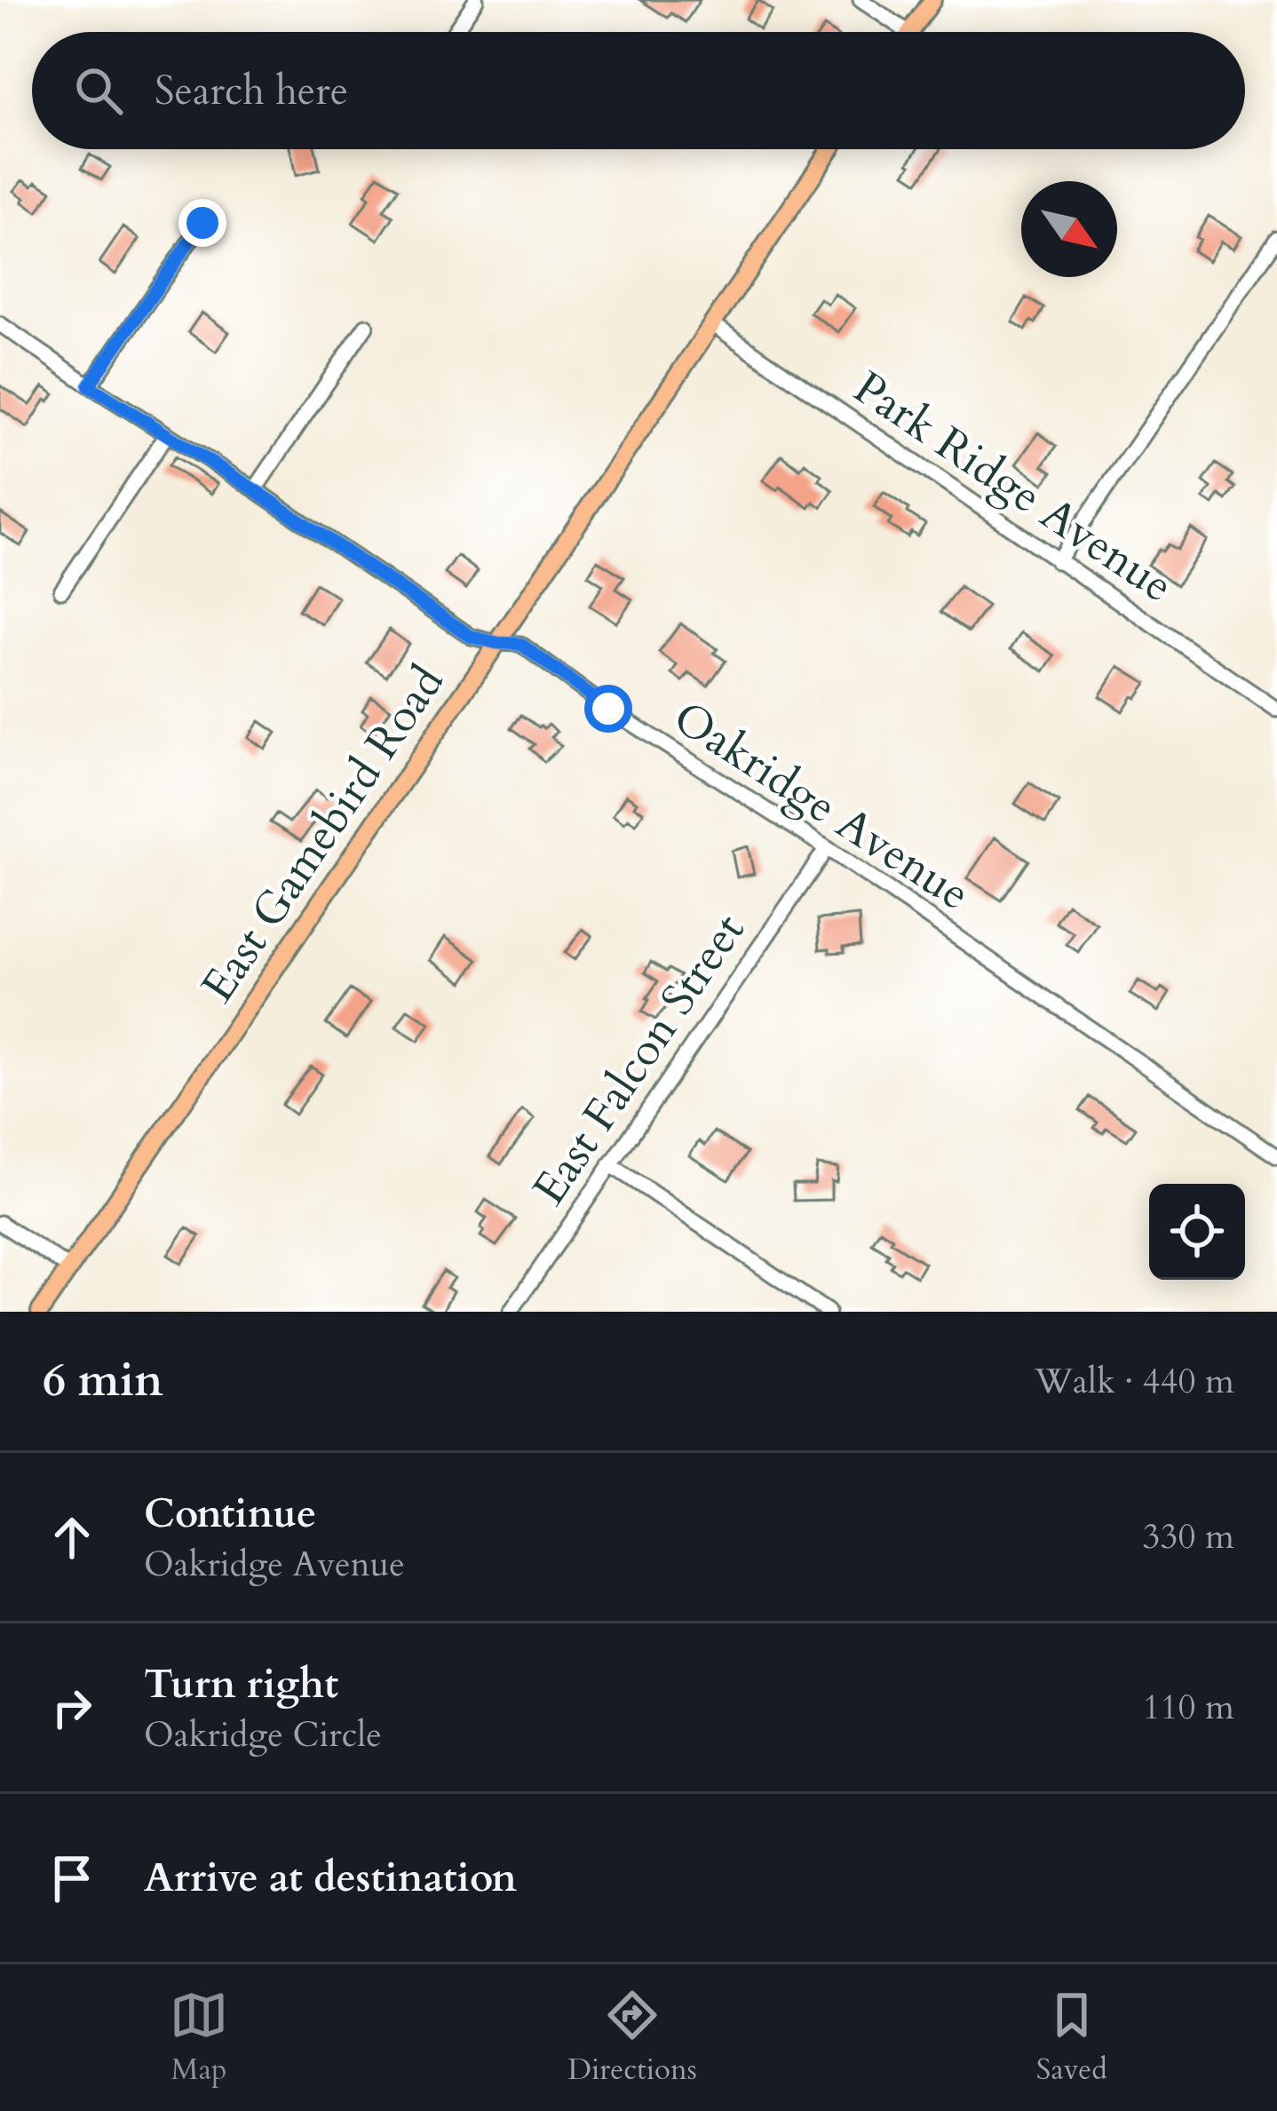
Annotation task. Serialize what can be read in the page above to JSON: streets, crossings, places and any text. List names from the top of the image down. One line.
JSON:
{"streets":{"main road":["East Gamebird Road"],"street":["Park Ridge Avenue","Oakridge Avenue","East Falcon Street"]},"crossings":[["Park Ridge Avenue","East Gamebird Road"],["Oakridge Avenue","East Gamebird Road"],["Oakridge Avenue","East Falcon Street"]],"north":"bottom right","page":{"search":"Search here","heading":["6 min","Walk · 440 m"],"list":[["Continue","Oakridge Avenue","330 m"],["Turn right","Oakridge Circle","110 m"],"Arrive at destination"],"nav":["Map","Directions","Saved"]}}
